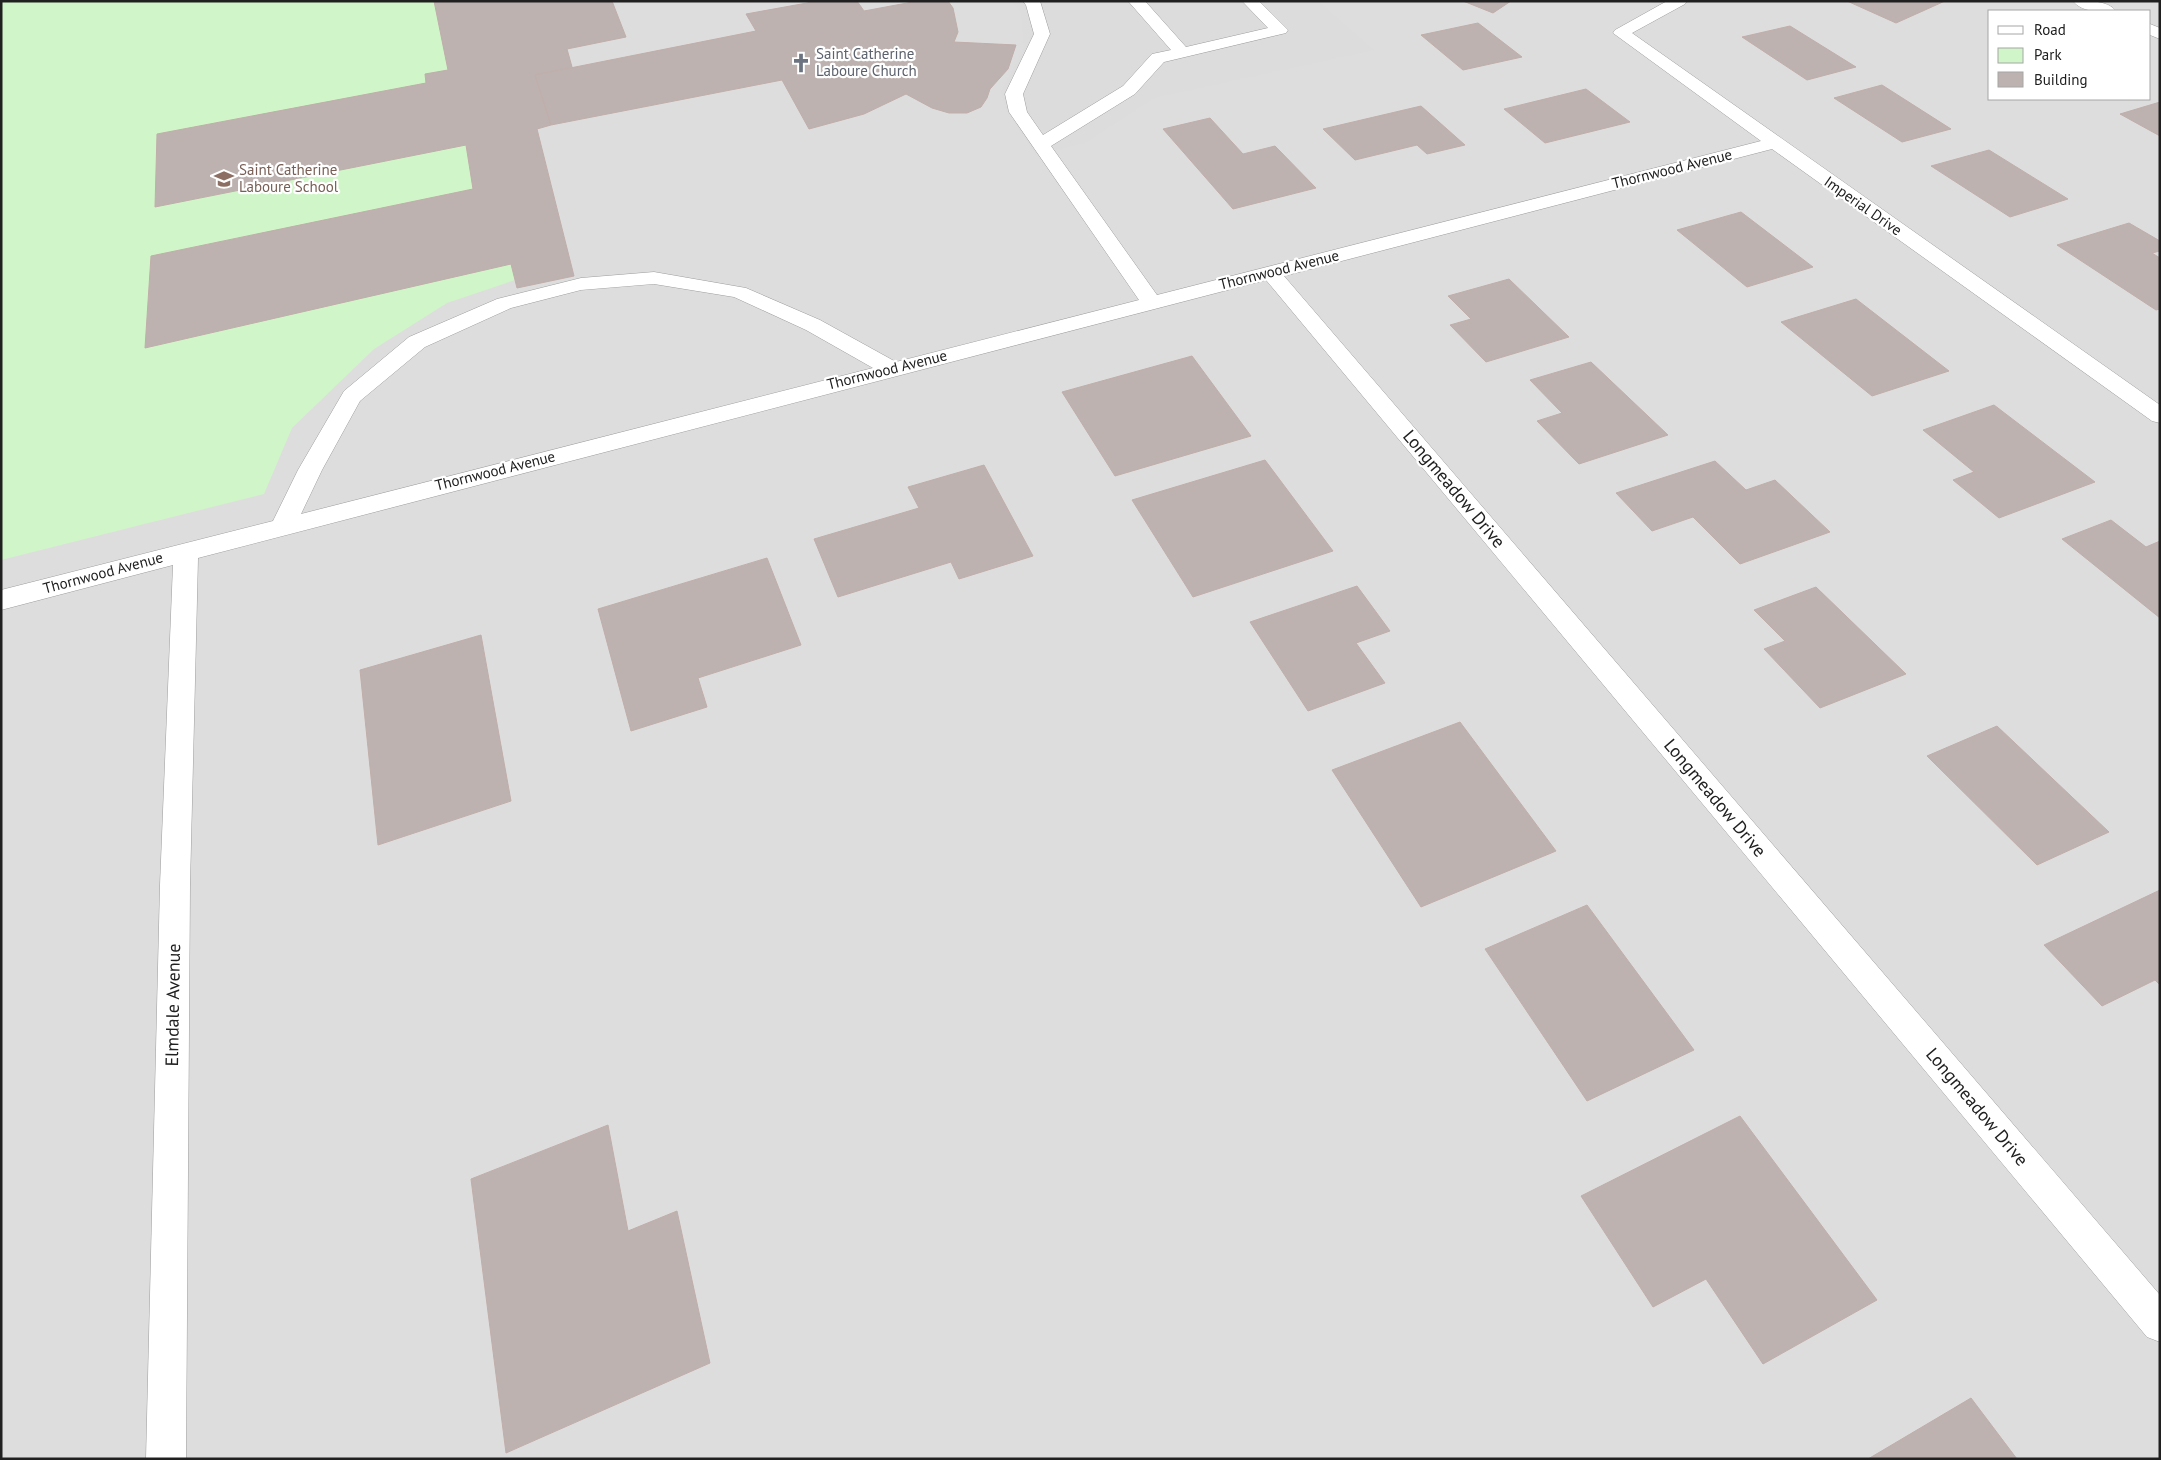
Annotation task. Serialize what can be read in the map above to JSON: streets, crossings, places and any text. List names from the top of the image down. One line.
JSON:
{"streets":{"street":["Thornwood Avenue","Imperial Drive","Longmeadow Drive","Elmdale Avenue"]},"crossings":[["Thornwood Avenue","Imperial Drive"],["Thornwood Avenue","Longmeadow Drive"],["Thornwood Avenue","Elmdale Avenue"]],"places":{"church":["Saint Catherine Laboure Church"],"school or university":["Saint Catherine Laboure School"]},"legend":["Road","Park","Building"]}
